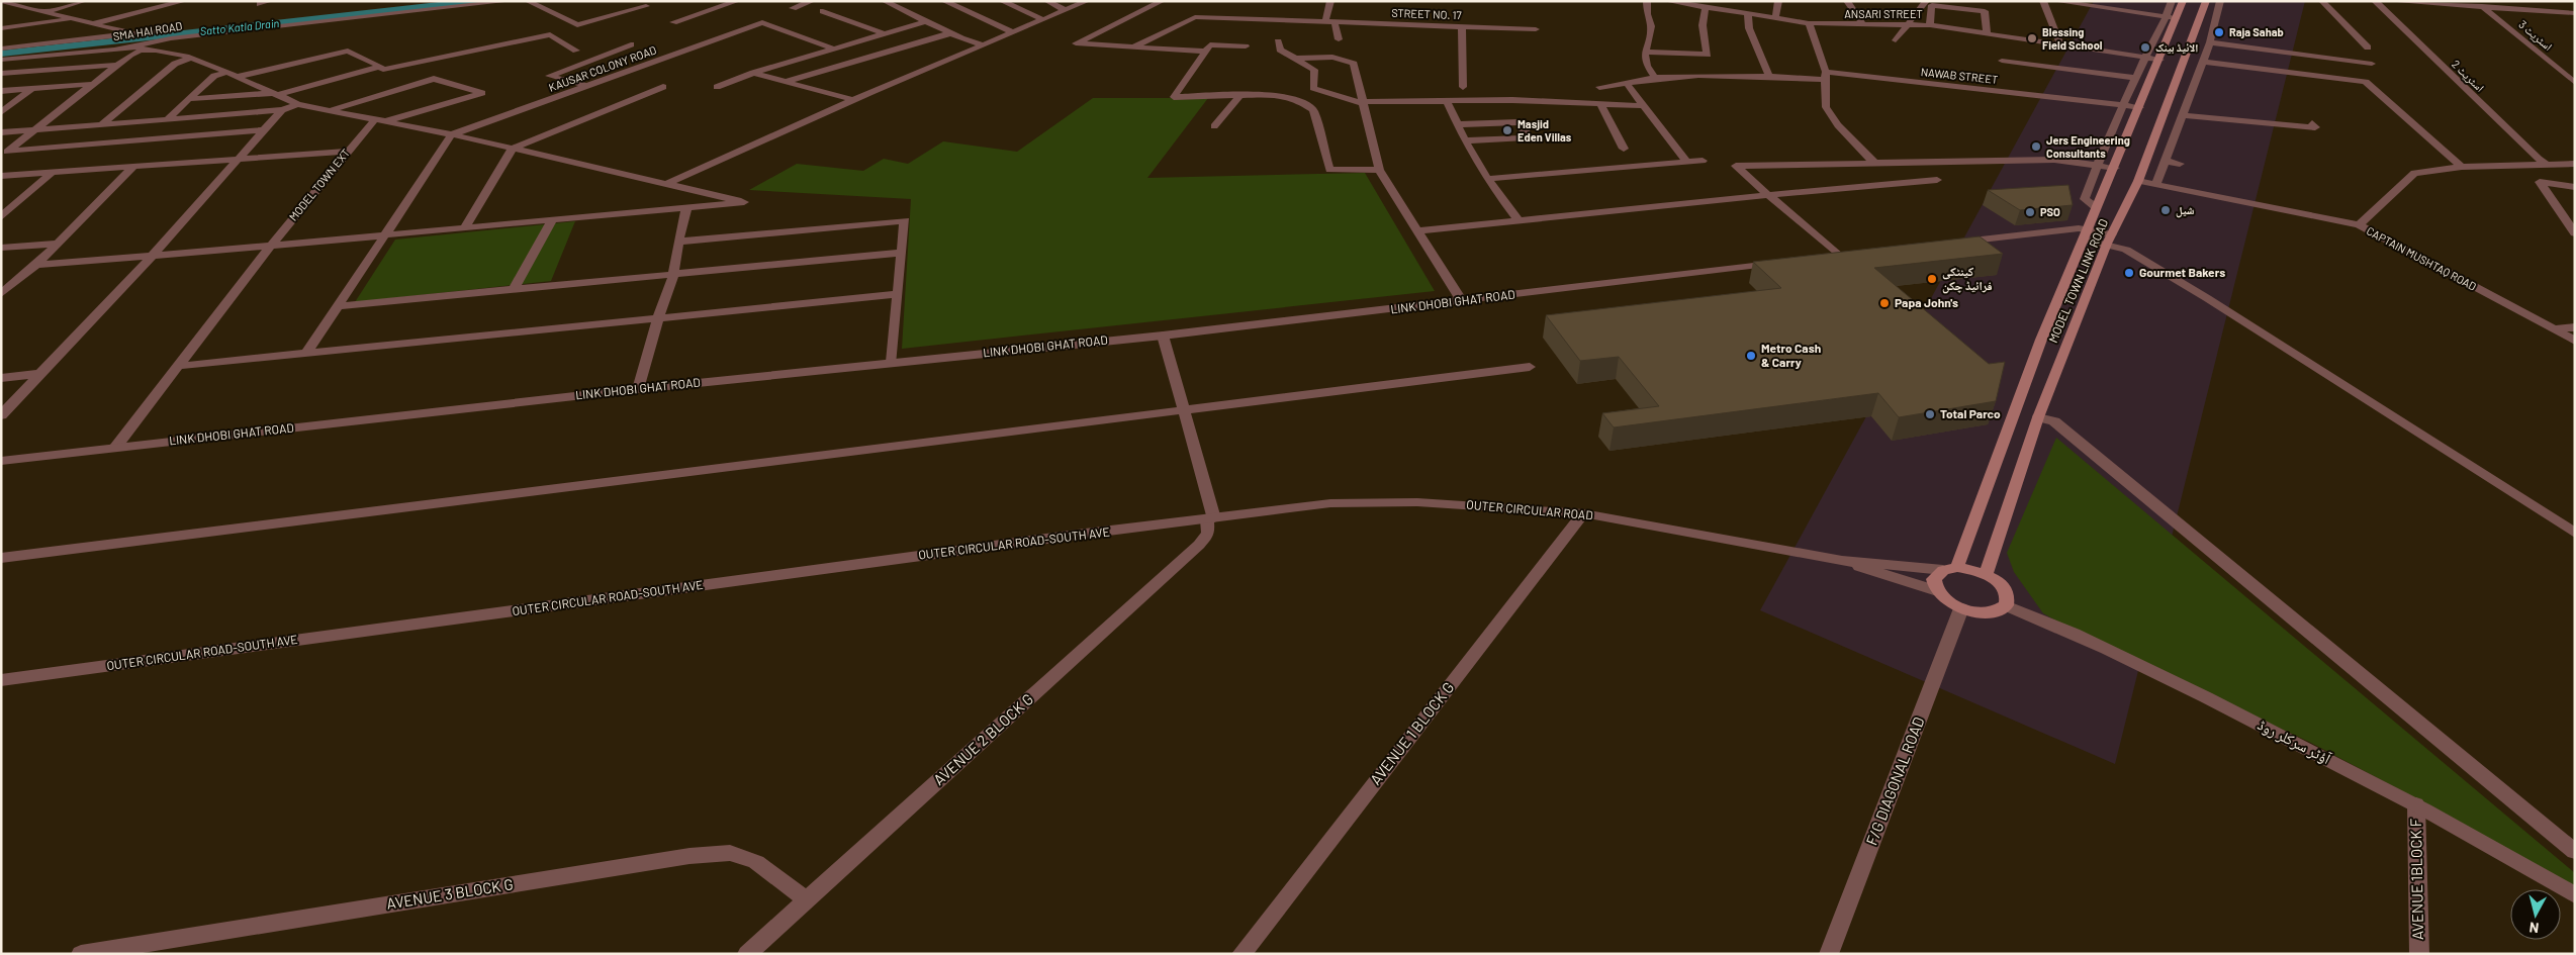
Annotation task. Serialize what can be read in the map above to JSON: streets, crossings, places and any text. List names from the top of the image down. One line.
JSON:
{"streets":{"main road":["MODEL TOWN LINK ROAD"],"street":["STREET NO. 17","ANSARI STREET","SMA HAI ROAD","اسٹریٹ 3","KAUSAR COLONY ROAD","NAWAB STREET","اسٹریٹ 2","MODEL TOWN EXT","CAPTAIN MUSHTAQ ROAD","LINK DHOBI GHAT ROAD","OUTER CIRCULAR ROAD","OUTER CIRCULAR ROAD-SOUTH AVE","AVENUE 1 BLOCK G","AVENUE 2 BLOCK G","آؤٹر سرکلر روڈ","F/G DIAGONAL ROAD","AVENUE 1BLOCK F","AVENUE 3 BLOCK G"]},"crossings":[["ANSARI STREET","MODEL TOWN LINK ROAD"],["NAWAB STREET","MODEL TOWN LINK ROAD"],["MODEL TOWN EXT","LINK DHOBI GHAT ROAD"],["CAPTAIN MUSHTAQ ROAD","MODEL TOWN LINK ROAD"],["MODEL TOWN LINK ROAD","OUTER CIRCULAR ROAD"],["OUTER CIRCULAR ROAD","OUTER CIRCULAR ROAD-SOUTH AVE"],["OUTER CIRCULAR ROAD","AVENUE 1 BLOCK G"],["OUTER CIRCULAR ROAD","AVENUE 2 BLOCK G"],["OUTER CIRCULAR ROAD-SOUTH AVE","AVENUE 2 BLOCK G"],["AVENUE 2 BLOCK G","AVENUE 3 BLOCK G"],["آؤٹر سرکلر روڈ","AVENUE 1BLOCK F"]],"water":["Satto Katla Drain"],"places":["Raja Sahab","Blessing Field School","الائیڈ بینک","Masjid Eden Villas","Jers Engineering Consultants","شیل","PSO","Gourmet Bakers","کینٹکی فرائیڈ چکن","Papa John's","Metro Cash & Carry","Total Parco"],"north":"bottom"}
